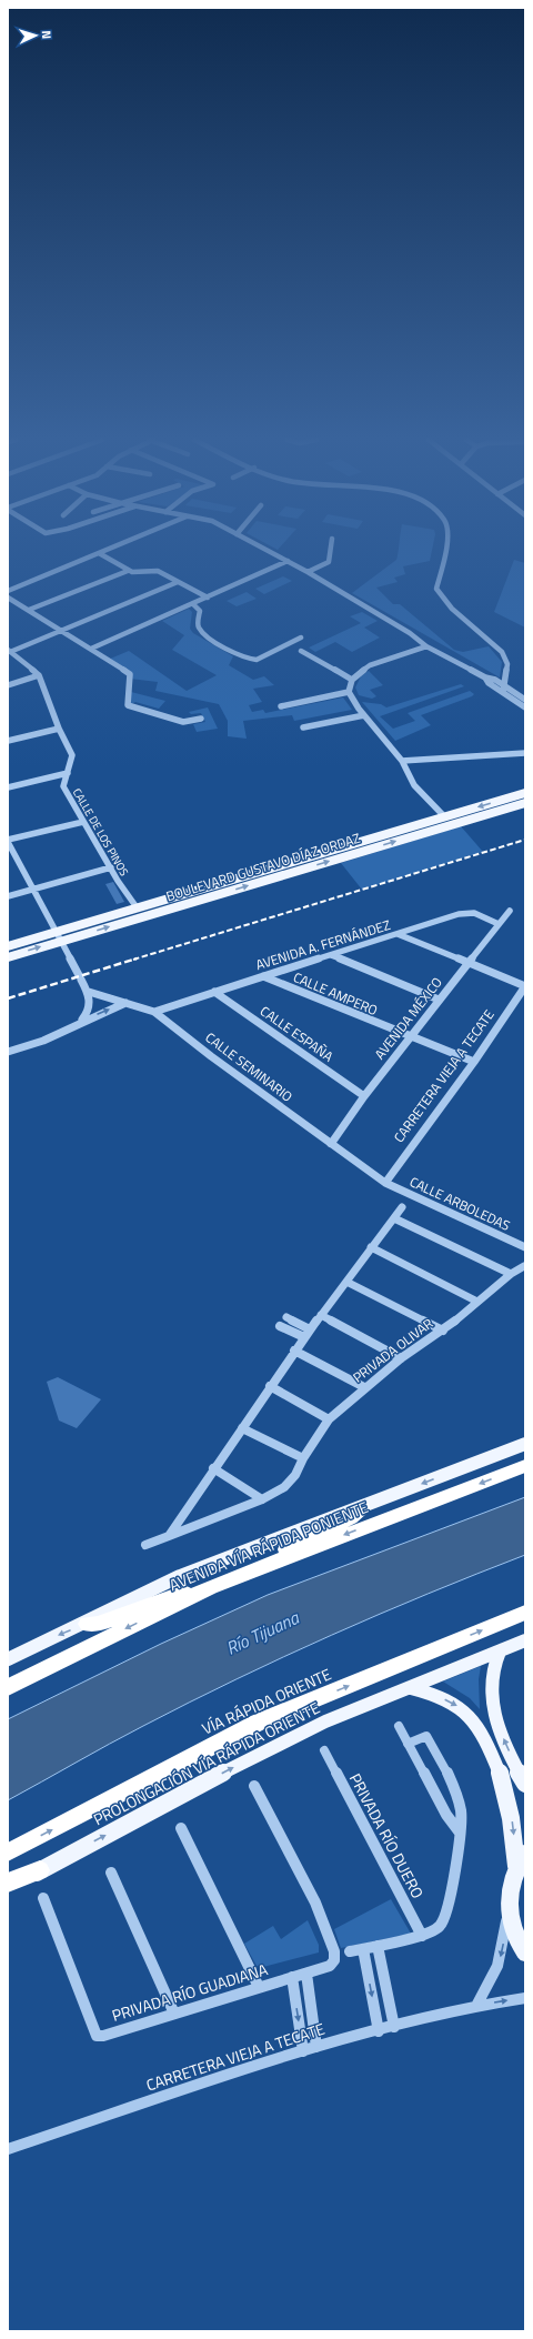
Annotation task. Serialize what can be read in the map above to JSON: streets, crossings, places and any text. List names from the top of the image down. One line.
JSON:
{"streets":{"highway":["AVENIDA VÍA RÁPIDA PONIENTE","VÍA RÁPIDA ORIENTE"],"main road":["BOULEVARD GUSTAVO DÍAZ ORDAZ","PROLONGACIÓN VÍA RÁPIDA ORIENTE"],"street":["CALLE DE LOS PINOS","AVENIDA A. FERNÁNDEZ","CALLE AMPERO","AVENIDA MÉXICO","CALLE ESPAÑA","CALLE SEMINARIO","CARRETERA VIEJA A TECATE","CALLE ARBOLEDAS","PRIVADA OLIVAR","PRIVADA RÍO DUERO","PRIVADA RÍO GUADIANA"]},"crossings":[["CALLE DE LOS PINOS","BOULEVARD GUSTAVO DÍAZ ORDAZ"],["AVENIDA A. FERNÁNDEZ","CALLE AMPERO"],["AVENIDA A. FERNÁNDEZ","AVENIDA MÉXICO"],["AVENIDA A. FERNÁNDEZ","CALLE ESPAÑA"],["AVENIDA A. FERNÁNDEZ","CALLE SEMINARIO"],["CALLE AMPERO","AVENIDA MÉXICO"],["CALLE AMPERO","CARRETERA VIEJA A TECATE"],["AVENIDA MÉXICO","CALLE ESPAÑA"],["AVENIDA MÉXICO","CALLE SEMINARIO"],["CALLE SEMINARIO","CARRETERA VIEJA A TECATE"],["CALLE SEMINARIO","CALLE ARBOLEDAS"],["CARRETERA VIEJA A TECATE","CALLE ARBOLEDAS"]],"one_way":["VÍA RÁPIDA ORIENTE","PROLONGACIÓN VÍA RÁPIDA ORIENTE"],"water":["Río Tijuana"],"north":"right"}
